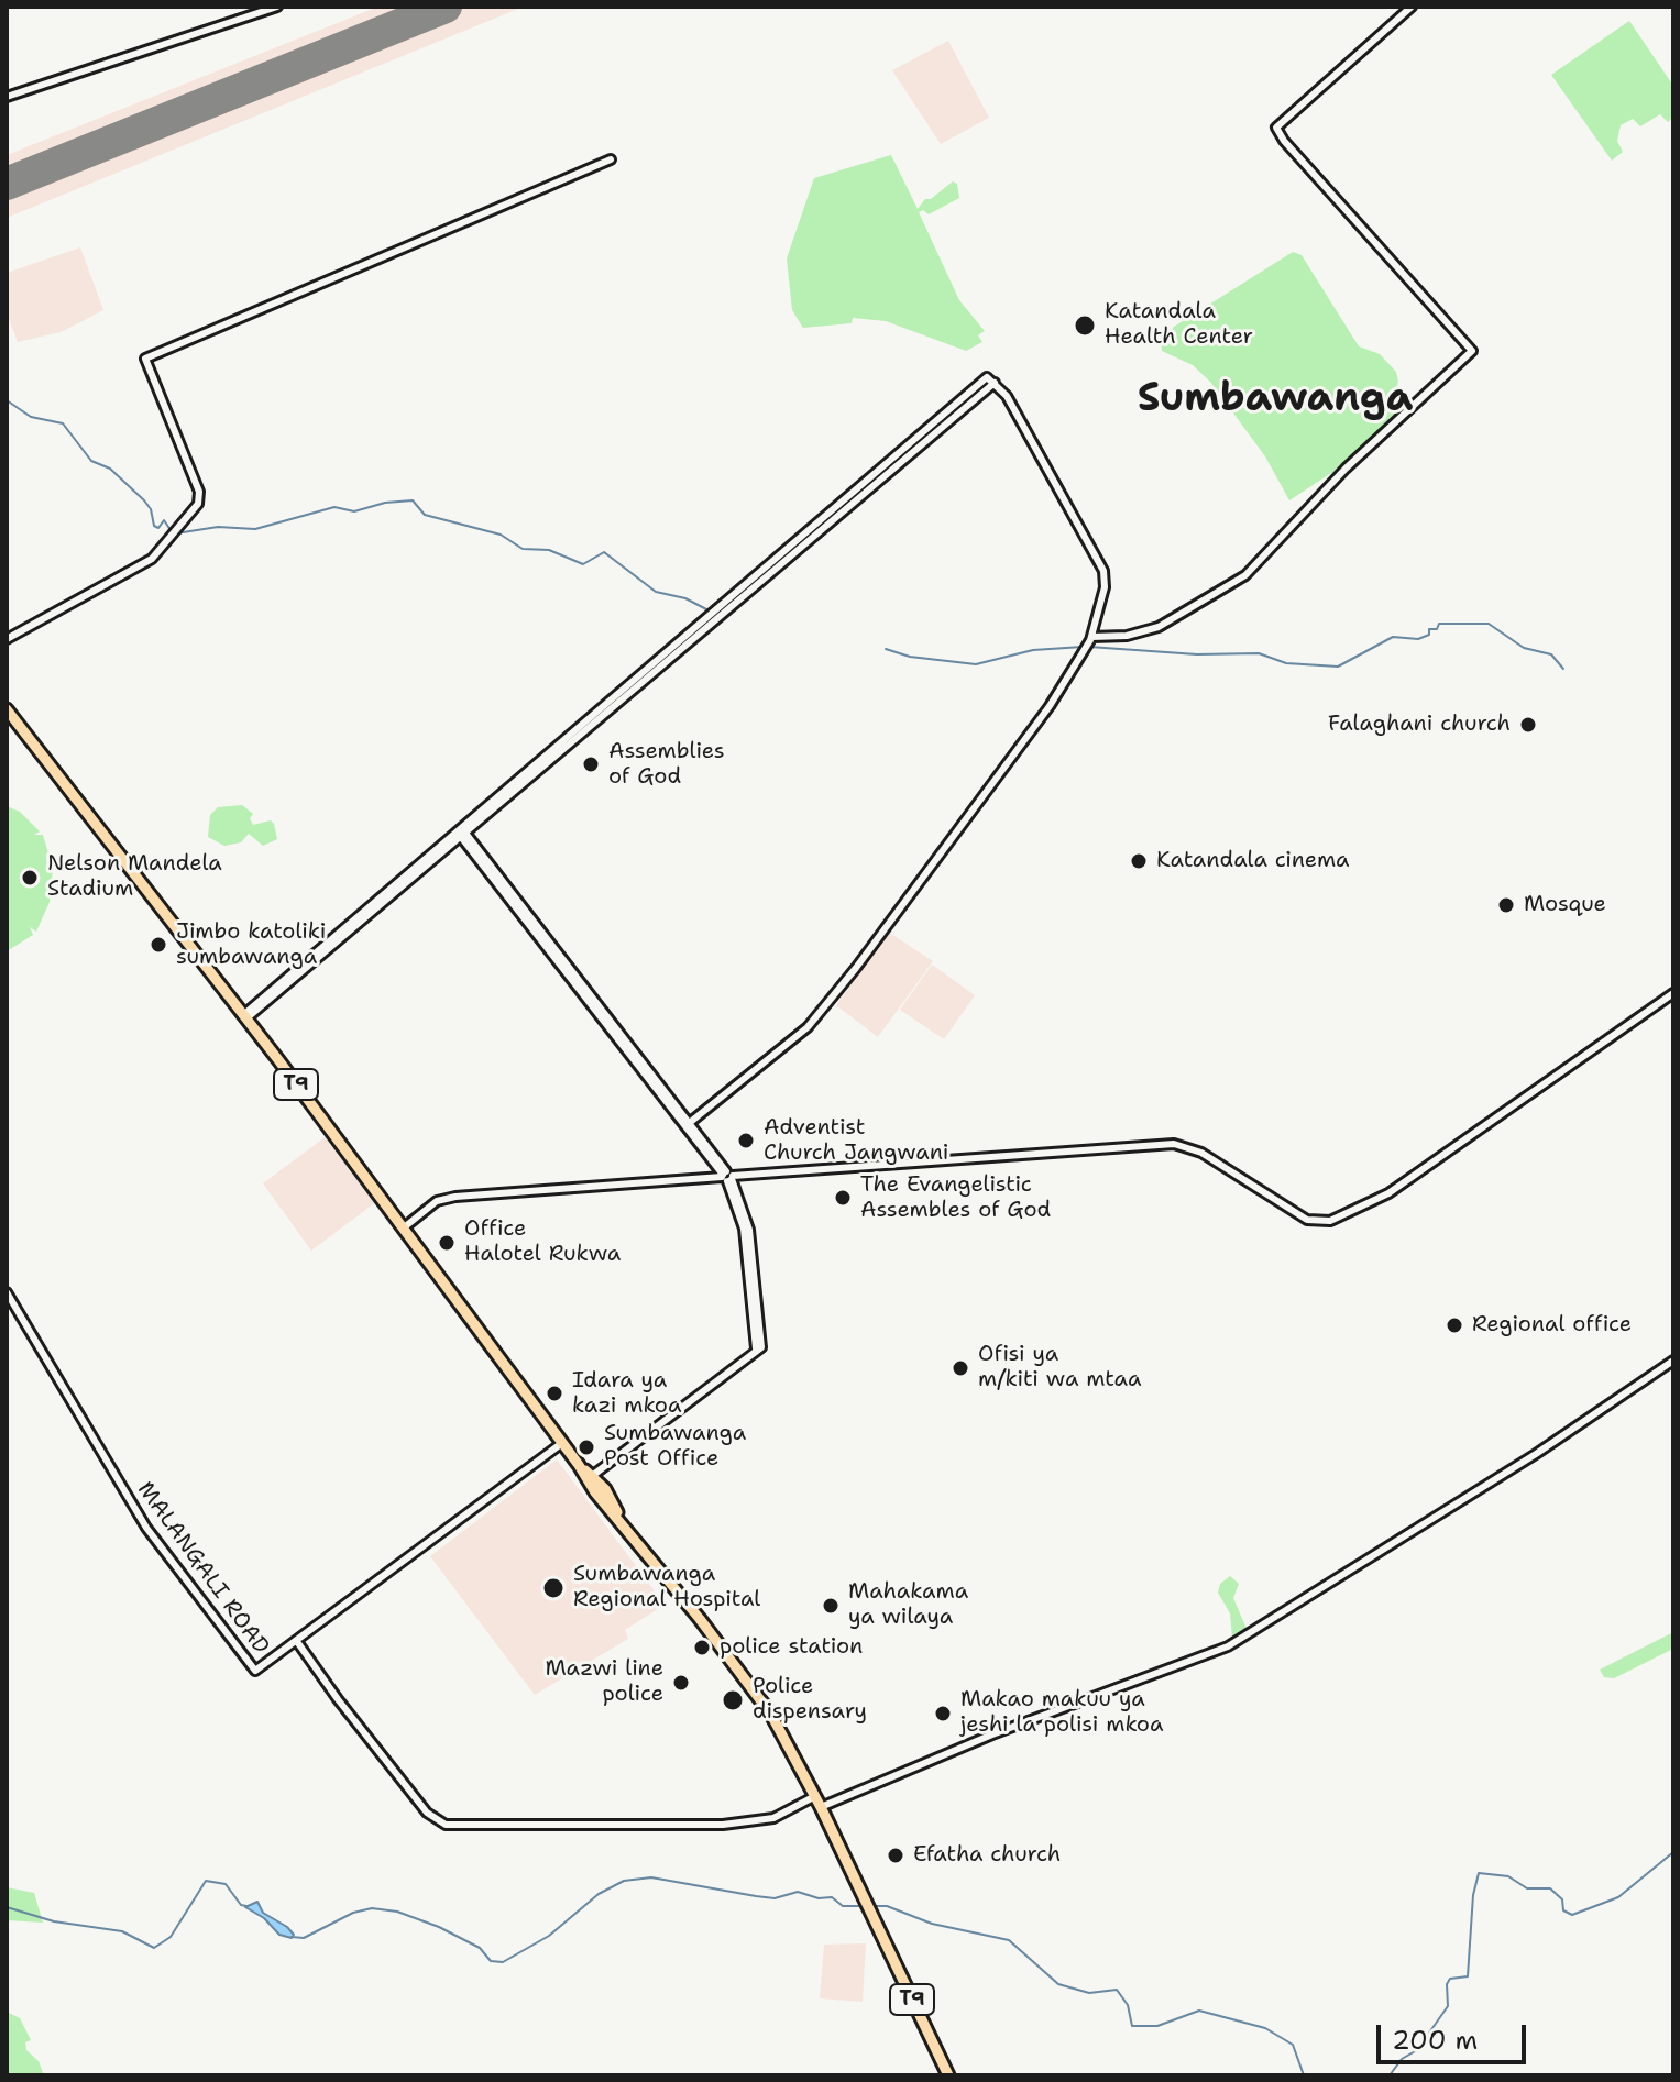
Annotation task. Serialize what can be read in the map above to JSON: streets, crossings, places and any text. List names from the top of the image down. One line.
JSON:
{"streets":{"highway":["T9"],"street":["MALANGALI ROAD"]},"crossings":[["T9","MALANGALI ROAD"]],"districts":["Sumbawanga"],"places":["Katandala Health Center","Falaghani church","Assemblies of God","Katandala cinema","Nelson Mandela Stadium","Mosque","Jimbo katoliki sumbawanga","Adventist Church Jangwani","The Evangelistic Assembles of God","Office Halotel Rukwa","Regional office","Ofisi ya m/kiti wa mtaa","Idara ya kazi mkoa","Sumbawanga Post Office","Sumbawanga Regional Hospital","Mahakama ya wilaya","police station","Mazwi line police","Police dispensary","Makao makuu ya jeshi la polisi mkoa","Efatha church"],"scale_bar":"200 m"}
